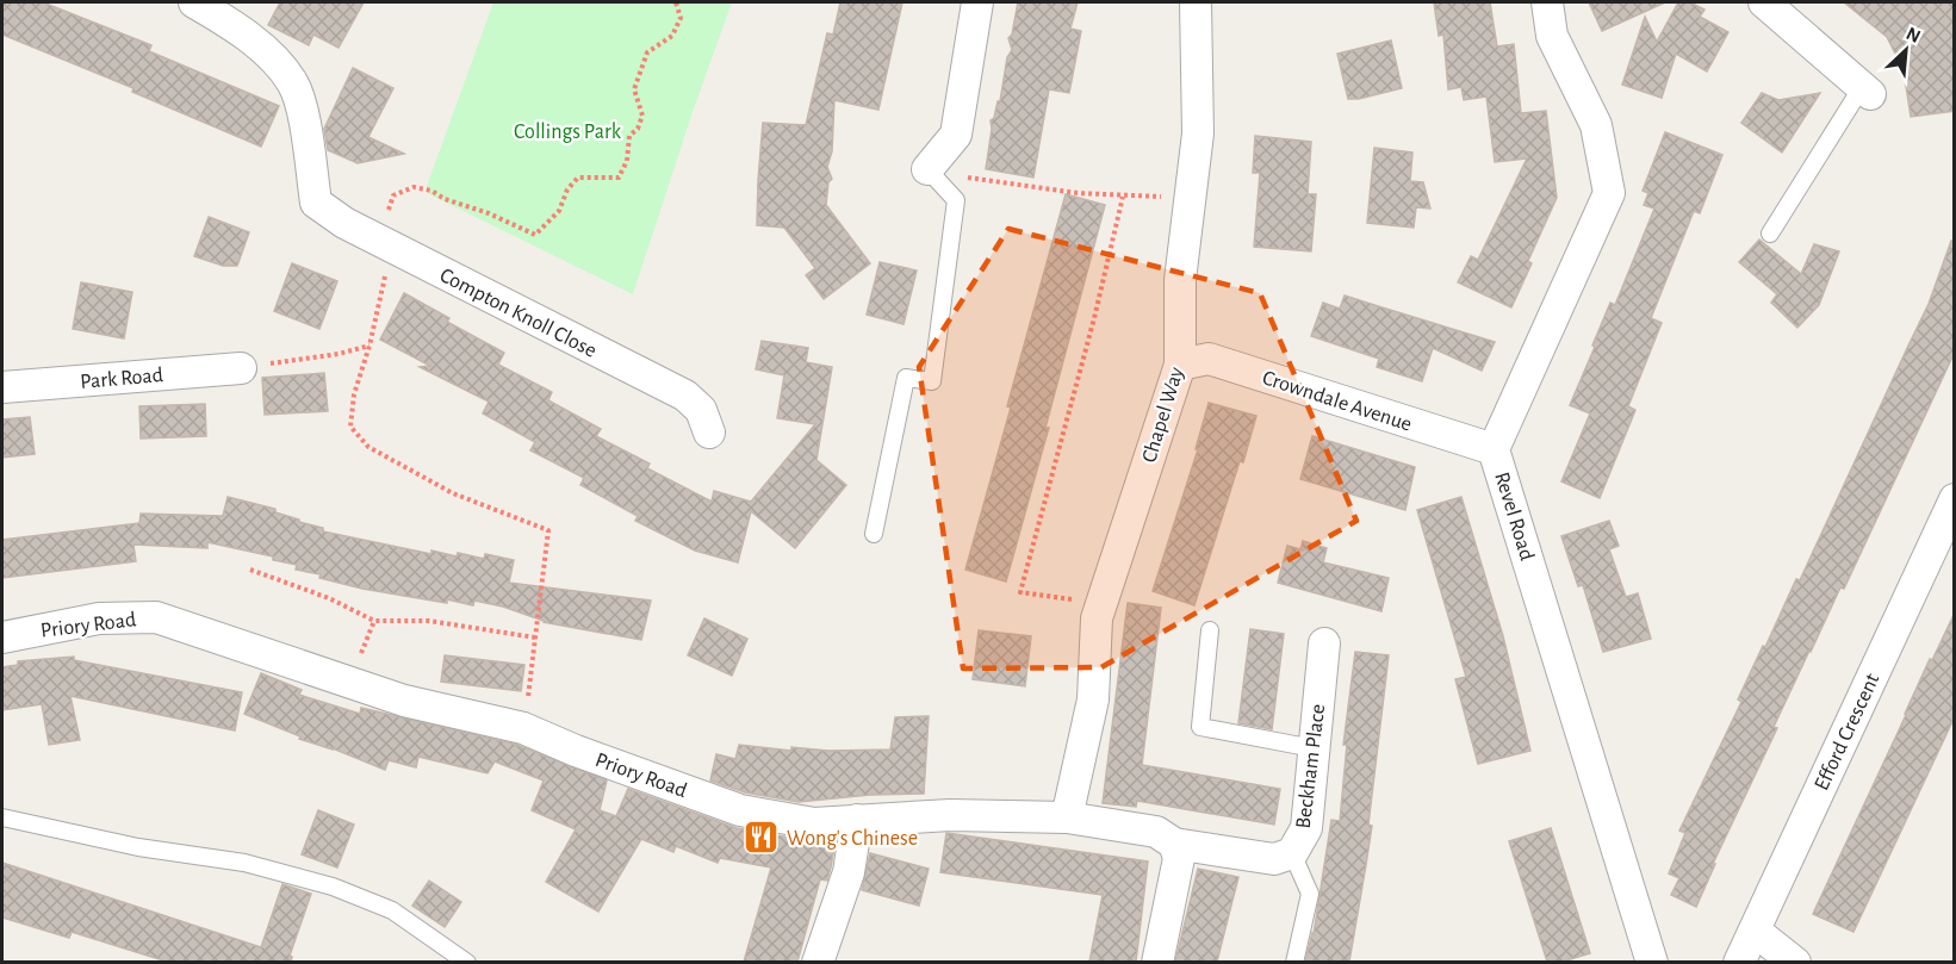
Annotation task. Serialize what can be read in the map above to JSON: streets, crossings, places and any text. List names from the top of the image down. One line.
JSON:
{"streets":{"street":["Compton Knoll Close","Park Road","Crowndale Avenue","Chapel Way","Revel Road","Priory Road","Efford Crescent","Beckham Place"]},"crossings":[["Crowndale Avenue","Chapel Way"],["Crowndale Avenue","Revel Road"],["Chapel Way","Priory Road"],["Priory Road","Beckham Place"]],"parks":["Collings Park"],"places":{"restaurant":["Wong's Chinese"]},"north":"top right"}
